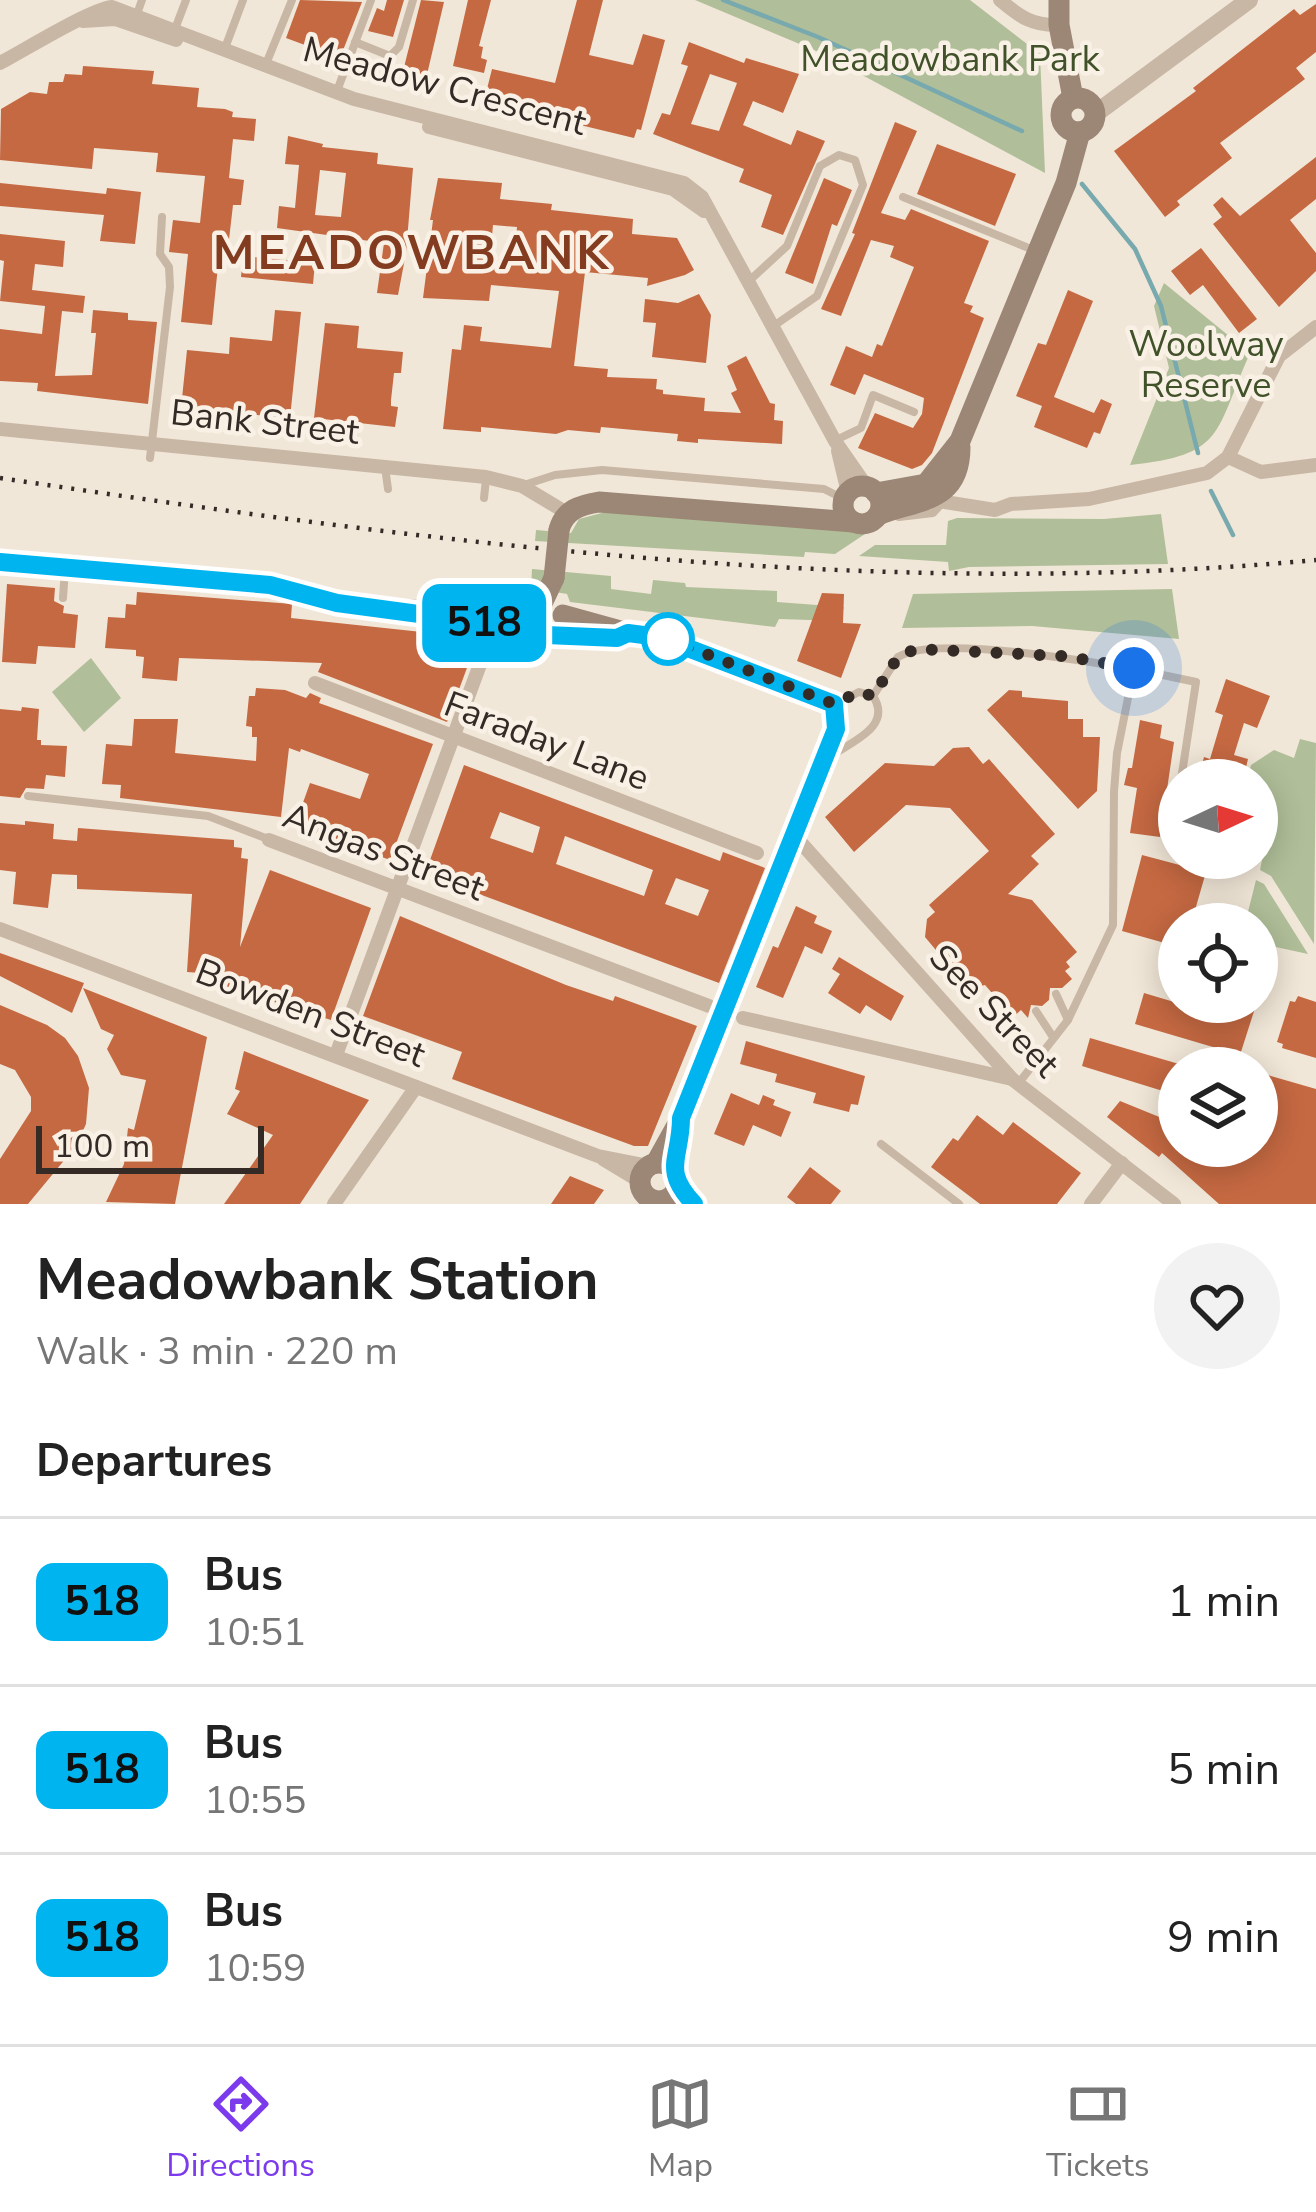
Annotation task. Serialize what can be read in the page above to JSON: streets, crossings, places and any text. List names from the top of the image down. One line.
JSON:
{"streets":{"main road":["Bank Street"],"street":["Meadow Crescent","Faraday Lane","Angas Street","See Street","Bowden Street"]},"crossings":[["Meadow Crescent","Bank Street"]],"districts":["MEADOWBANK"],"parks":["Meadowbank Park","Woolway Reserve"],"lines":["bus line 518"],"scale_bar":"100 m","north":"right","page":{"on_map":"518","scale":"100 m","heading":[["Meadowbank Station","Walk · 3 min · 220 m"],"Departures"],"list":[{"mark":"518","name":"Bus","note":"10:51","value":"1 min"},{"mark":"518","name":"Bus","note":"10:55","value":"5 min"},{"mark":"518","name":"Bus","note":"10:59","value":"9 min"}],"tabs":["Directions","Map","Tickets"]}}
